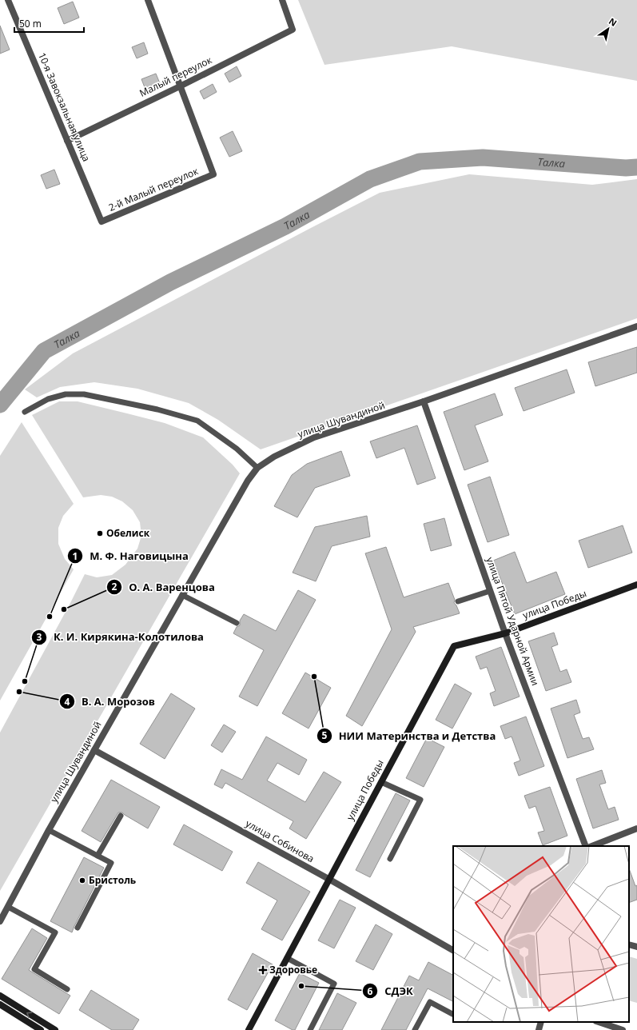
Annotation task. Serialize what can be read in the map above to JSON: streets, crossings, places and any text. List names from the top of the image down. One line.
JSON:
{"streets":{"street":["Малый переулок","10-я Завокзальная улица","2-й Малый переулок","улица Шувандиной","улица Победы","улица Пятой Ударной Армии","улица Собинова"]},"crossings":[["Малый переулок","10-я Завокзальная улица"],["Малый переулок","2-й Малый переулок"],["10-я Завокзальная улица","2-й Малый переулок"],["улица Шувандиной","улица Пятой Ударной Армии"],["улица Шувандиной","улица Собинова"],["улица Победы","улица Пятой Ударной Армии"],["улица Победы","улица Собинова"]],"water":["Талка"],"places":{"other":["Обелиск","О. А. Варенцова","М. Ф. Наговицына","НИИ Материнства и Детства","К. И. Кирякина-Колотилова","В. А. Морозов","Бристоль","СДЭК"],"health":["Здоровье"]},"scale_bar":"50 m","north":"top right"}
